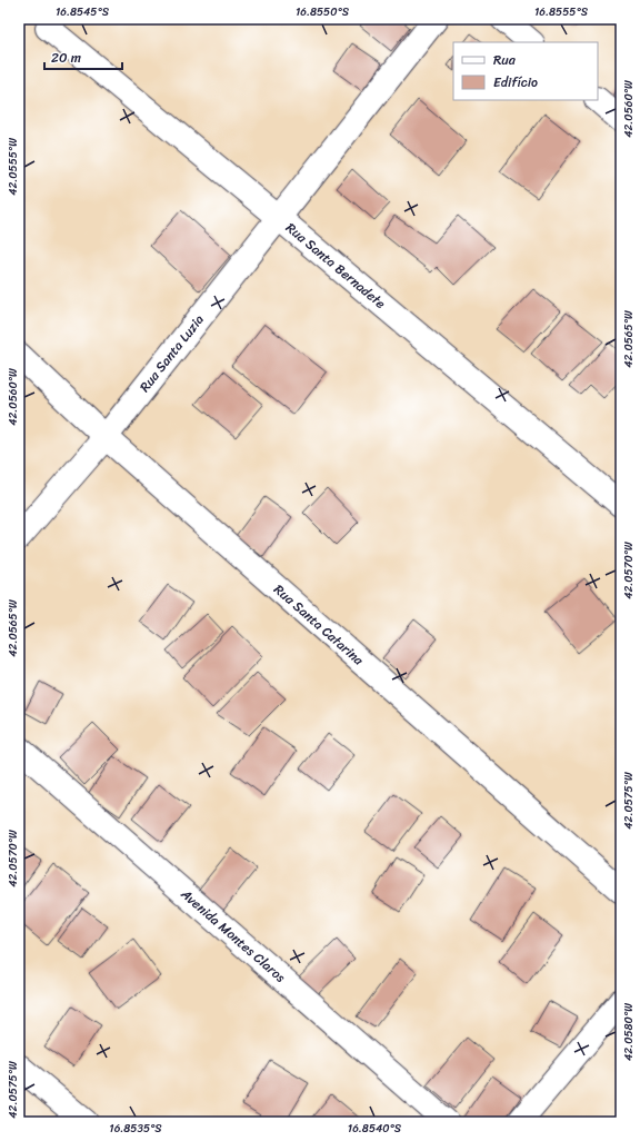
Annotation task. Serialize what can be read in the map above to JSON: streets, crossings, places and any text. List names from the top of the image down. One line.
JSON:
{"streets":{"street":["Rua Santa Bernadete","Rua Santa Luzia","Rua Santa Catarina","Avenida Montes Claros"]},"crossings":[["Rua Santa Bernadete","Rua Santa Luzia"],["Rua Santa Luzia","Rua Santa Catarina"]],"legend":["Rua","Edifício"],"scale_bar":"20 m","coordinates":["16.8545°S","16.8550°S","16.8555°S","42.0560°W","42.0555°W","42.0565°W","42.0570°W","42.0575°W","42.0580°W","16.8535°S","16.8540°S"]}
